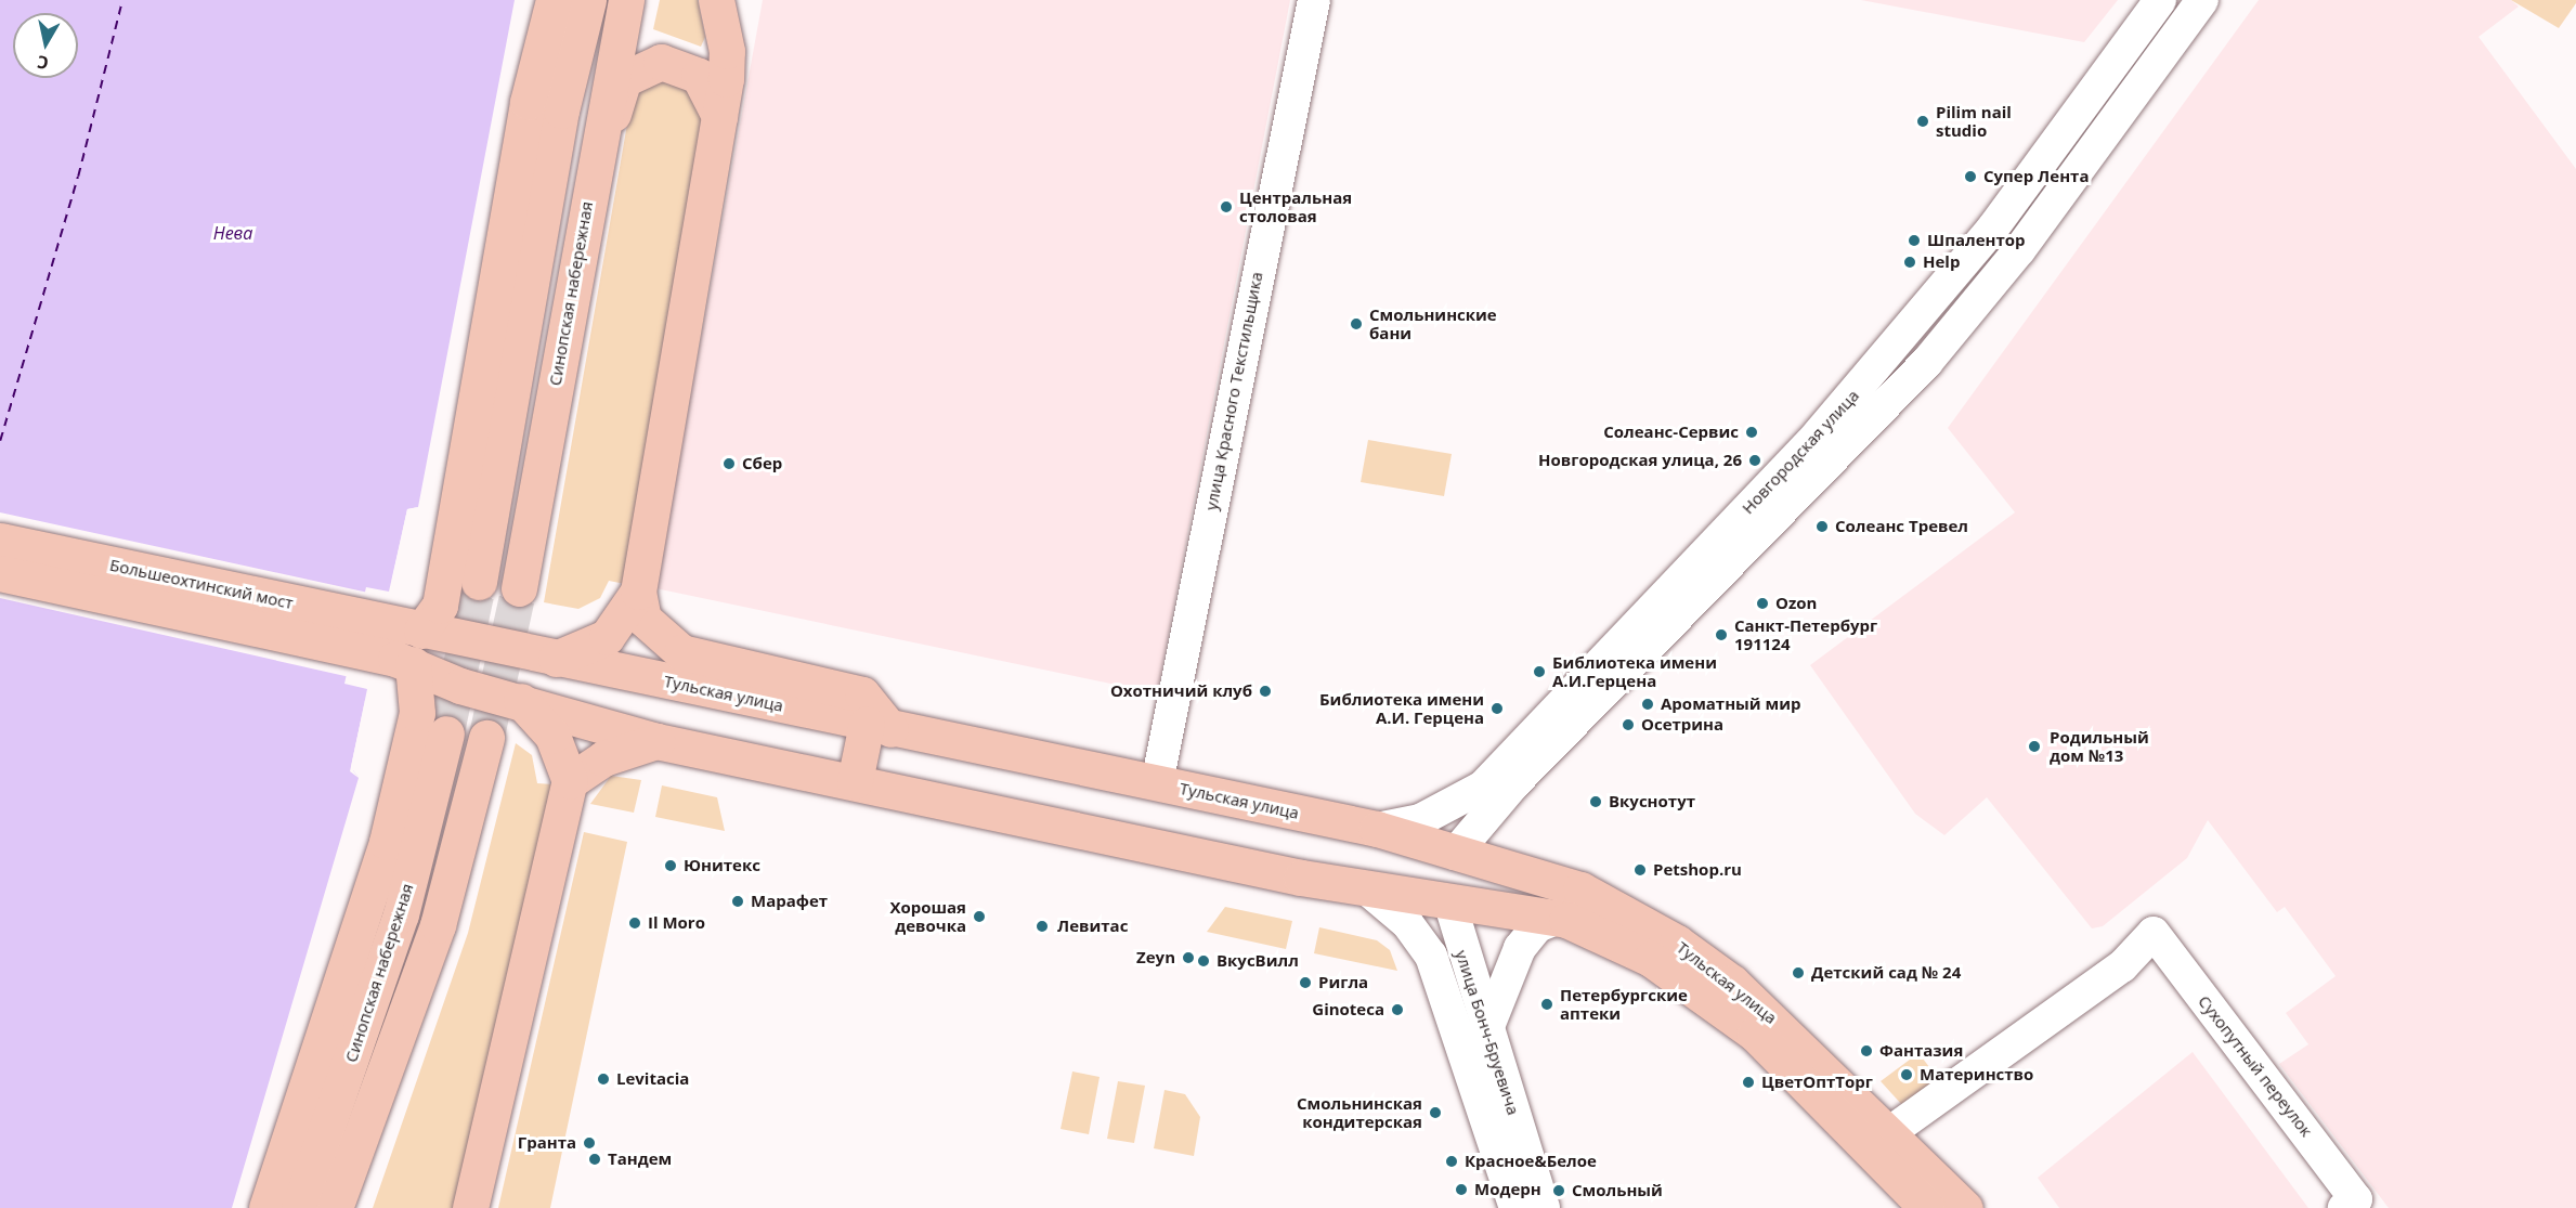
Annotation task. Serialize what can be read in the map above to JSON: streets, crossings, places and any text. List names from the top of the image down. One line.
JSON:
{"streets":{"main road":["Синопская набережная","Большеохтинский мост","Тульская улица","улица Бонч-Бруевича"],"street":["улица Красного Текстильщика","Новгородская улица","Сухопутный переулок"]},"crossings":[["улица Красного Текстильщика","Тульская улица"],["Новгородская улица","Тульская улица"],["Новгородская улица","улица Бонч-Бруевича"],["Большеохтинский мост","Тульская улица"],["Тульская улица","улица Бонч-Бруевича"],["Тульская улица","Сухопутный переулок"]],"water":["Нева"],"places":["Pilim nail studio","Супер Лента","Центральная столовая","Шпалентор","Help","Смольнинские бани","Солеанс-Сервис","Новгородская улица, 26","Сбер","Солеанс Тревел","Ozon","Санкт-Петербург 191124","Библиотека имени А.И.Герцена","Охотничий клуб","Ароматный мир","Библиотека имени А.И. Герцена","Осетрина","Родильный дом №13","Вкуснотут","Юнитекс","Petshop.ru","Марафет","Хорошая девочка","Il Moro","Левитас","Zeyn","ВкусВилл","Детский сад № 24","Ригла","Петербургские аптеки","Ginoteca","Фантазия","Материнство","Levitacia","ЦветОптТорг","Смольнинская кондитерская","Гранта","Тандем","Красное&Белое","Модерн","Смольный"],"north":"bottom"}
